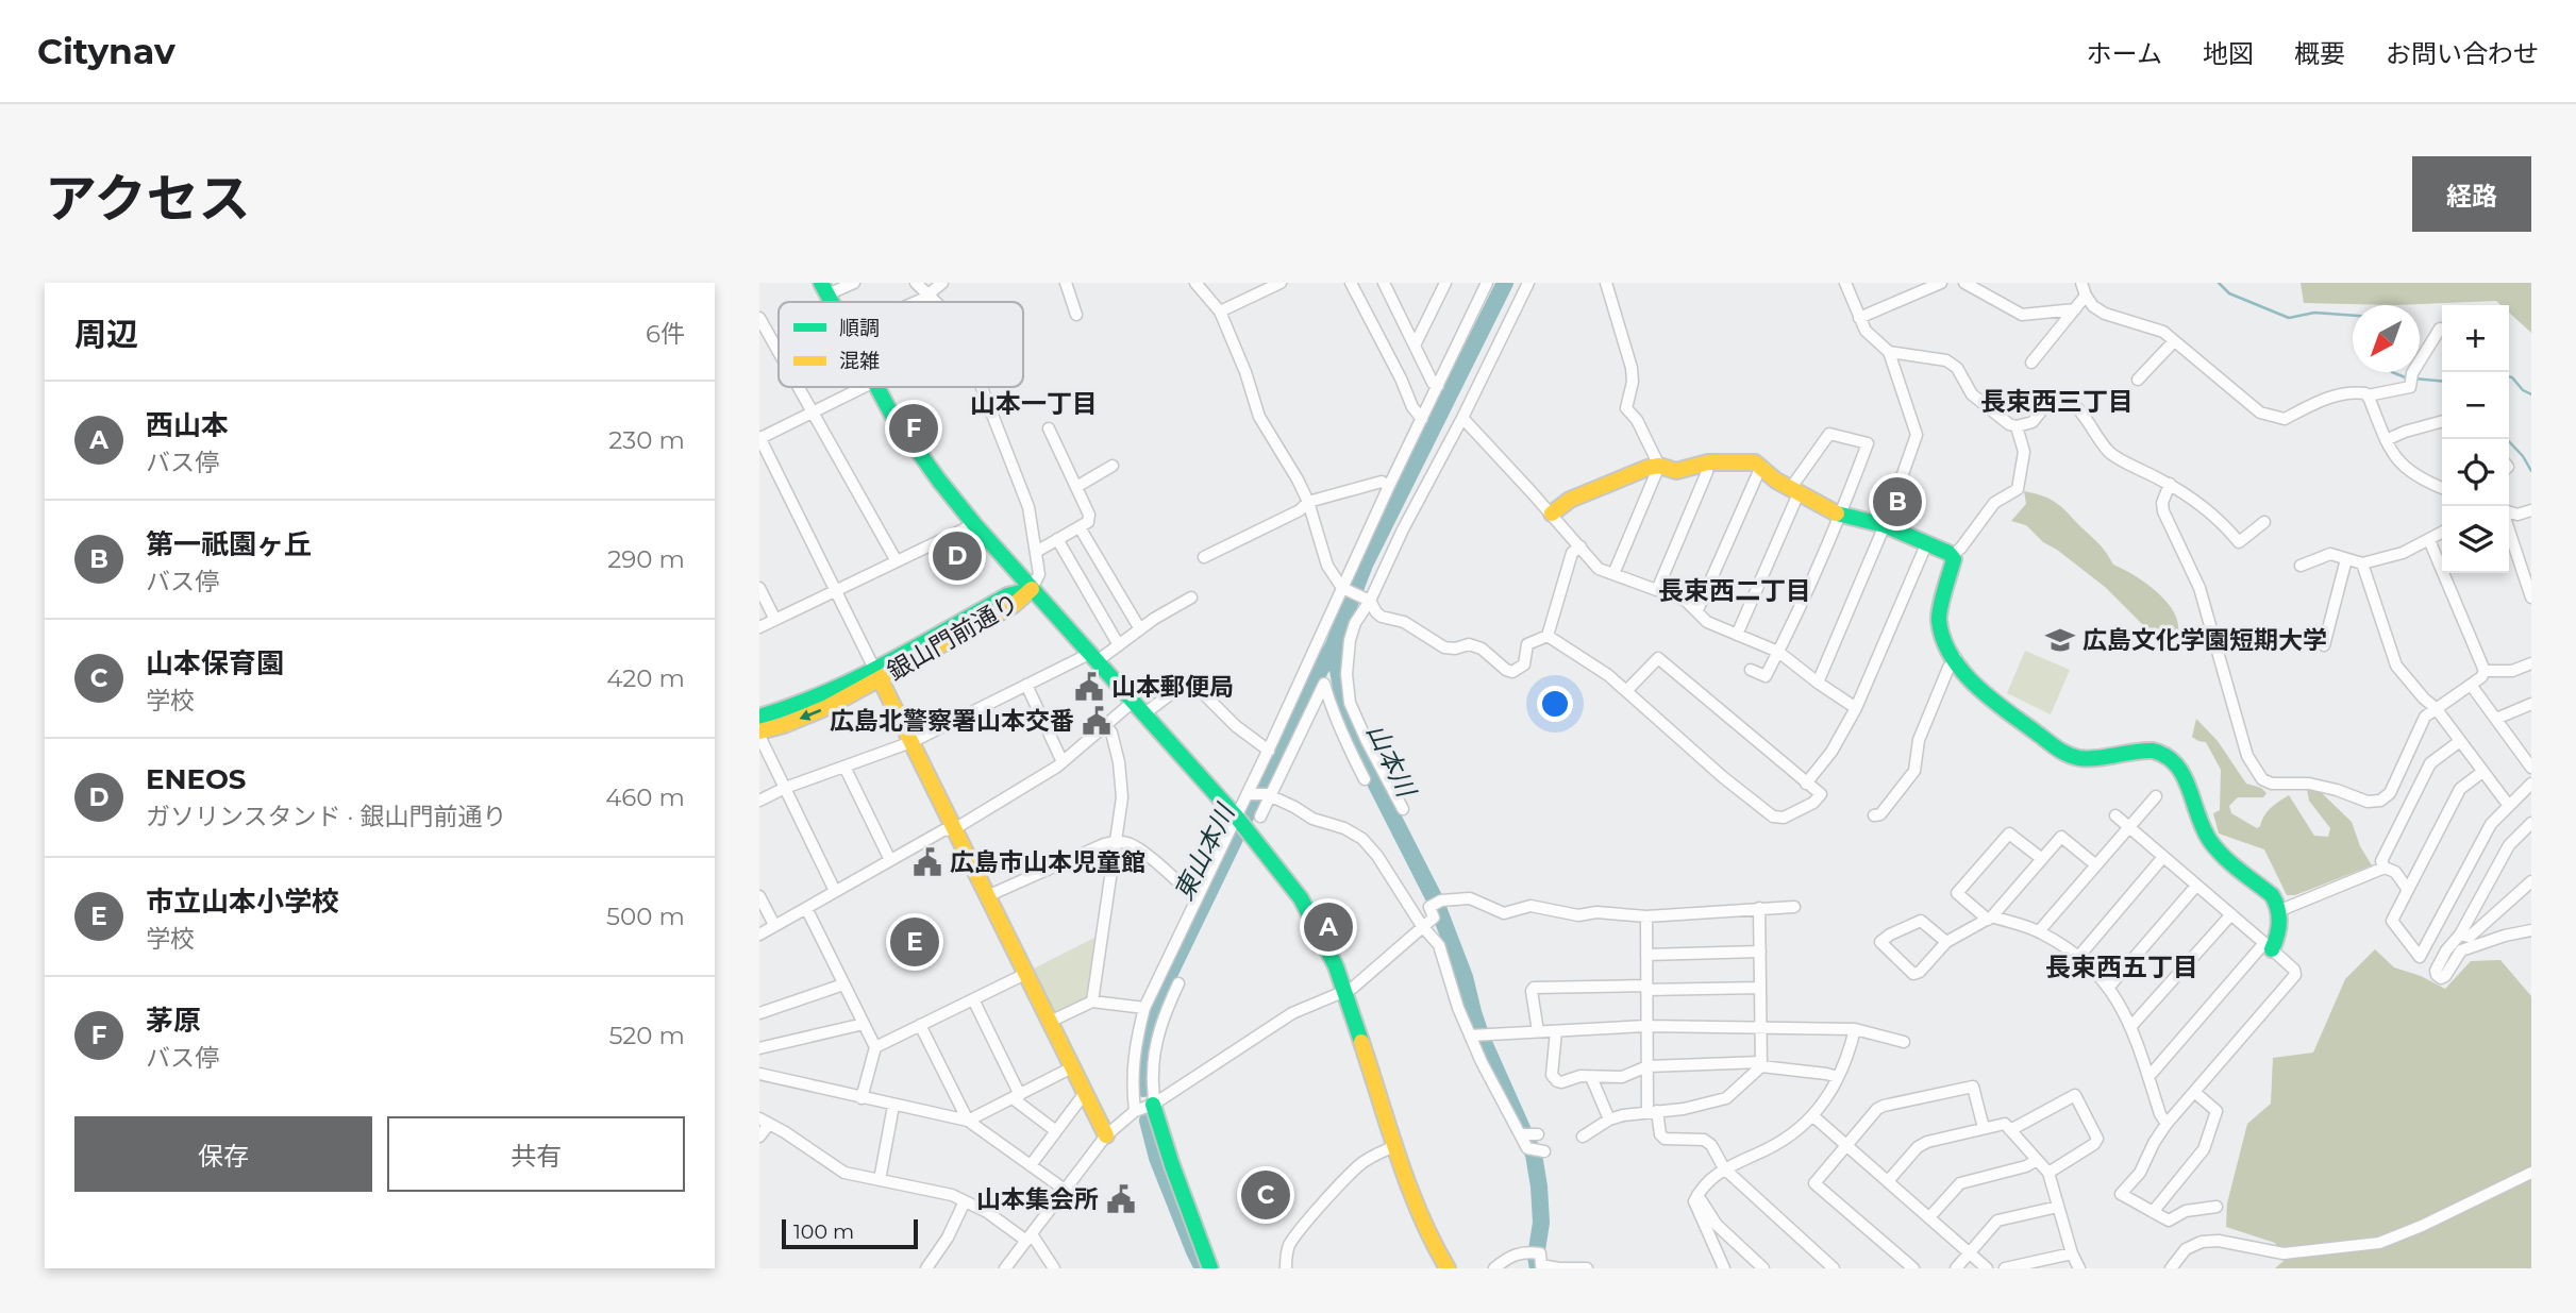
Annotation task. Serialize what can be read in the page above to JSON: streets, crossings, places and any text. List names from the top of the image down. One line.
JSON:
{"streets":{"street":["銀山門前通り"]},"districts":["長束西三丁目","山本一丁目","長束西二丁目","長束西五丁目"],"water":["山本川","東山本川"],"places":{"school or university":["広島文化学園短期大学"],"public building":["山本郵便局","広島北警察署山本交番","広島市山本児童館","山本集会所"]},"legend":["順調","混雑"],"scale_bar":"100 m","north":"bottom left","page":{"header":"Citynav","nav":["ホーム","地図","概要","お問い合わせ"],"title":"アクセス","buttons":["経路",["保存","共有"]],"heading":["周辺","6件"],"map_buttons":["+","−"],"list":[{"mark":"A","name":"西山本","note":"バス停","value":"230 m"},{"mark":"B","name":"第一祇園ヶ丘","note":"バス停","value":"290 m"},{"mark":"C","name":"山本保育園","note":"学校","value":"420 m"},{"mark":"D","name":"ENEOS","note":"ガソリンスタンド · 銀山門前通り","value":"460 m"},{"mark":"E","name":"市立山本小学校","note":"学校","value":"500 m"},{"mark":"F","name":"茅原","note":"バス停","value":"520 m"}],"pins":["F","B","D","A","E","C"],"scale":"100 m"}}
